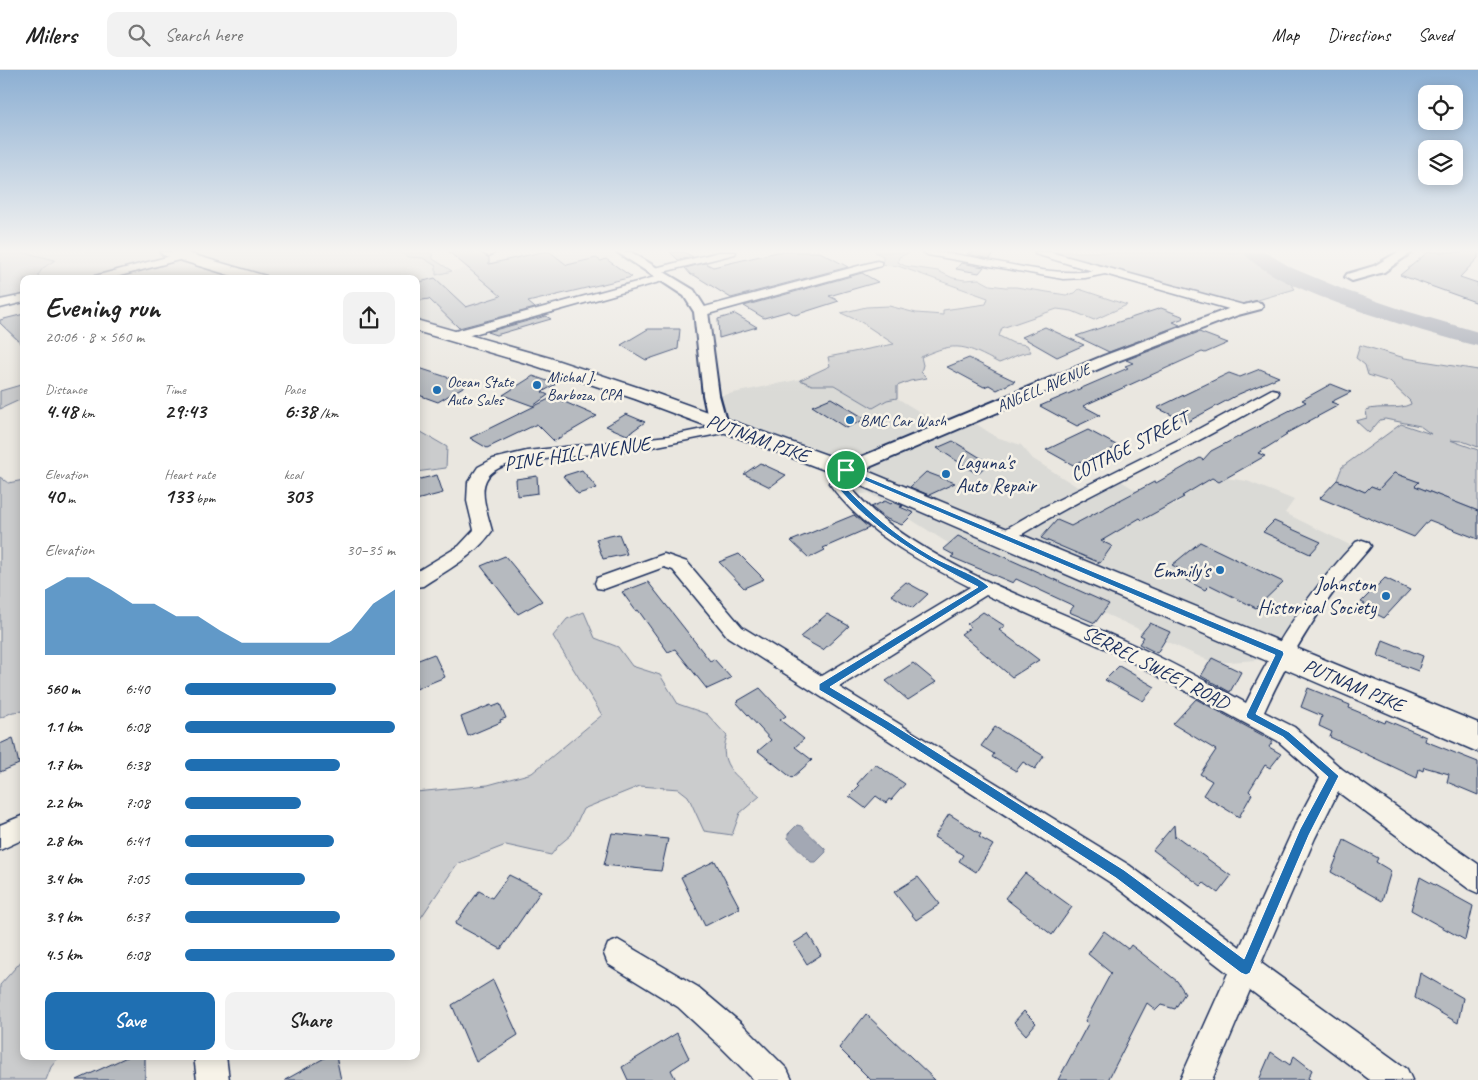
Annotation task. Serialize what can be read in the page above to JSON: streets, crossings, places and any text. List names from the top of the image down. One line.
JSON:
{"streets":{"main road":["PUTNAM PIKE"],"street":["ANGELL AVENUE","COTTAGE STREET","PINE HILL AVENUE","SERREL SWEET ROAD"]},"crossings":[["ANGELL AVENUE","PUTNAM PIKE"],["ANGELL AVENUE","SERREL SWEET ROAD"],["PUTNAM PIKE","COTTAGE STREET"],["PUTNAM PIKE","PINE HILL AVENUE"],["PUTNAM PIKE","SERREL SWEET ROAD"]],"places":["Michal J. Barboza, CPA","Ocean State Auto Sales","BMC Car Wash","Laguna's Auto Repair","Emmily's","Johnston Historical Society"],"page":{"header":"Milers","search":"Search here","nav":["Map","Directions","Saved"],"heading":["Evening run","20:06 · 8 × 560 m"],"stats":[["Distance","4.48 km"],["Time","29:43"],["Pace","6:38 /km"],["Elevation","40 m"],["Heart rate","133 bpm"],["kcal","303"]],"chart":["Elevation","30–35 m"],"list":[{"name":"560 m","note":"6:40"},{"name":"1.1 km","note":"6:08"},{"name":"1.7 km","note":"6:38"},{"name":"2.2 km","note":"7:08"},{"name":"2.8 km","note":"6:41"},{"name":"3.4 km","note":"7:05"},{"name":"3.9 km","note":"6:37"},{"name":"4.5 km","note":"6:08"}],"buttons":["Save","Share"]}}
